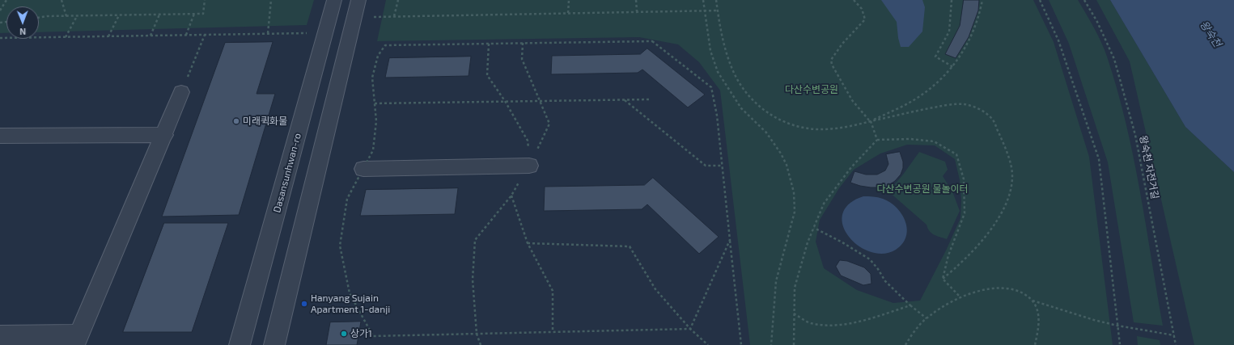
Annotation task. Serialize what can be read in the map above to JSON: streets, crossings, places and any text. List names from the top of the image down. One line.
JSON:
{"streets":{"street":["Dasansunhwan-ro"],"path":["왕숙천 자전거길"]},"water":["왕숙천"],"parks":["다산수변공원","다산수변공원 물놀이터"],"places":["미래퀵화물","Hanyang Sujain Apartment 1-danji","상가1"],"north":"bottom"}
